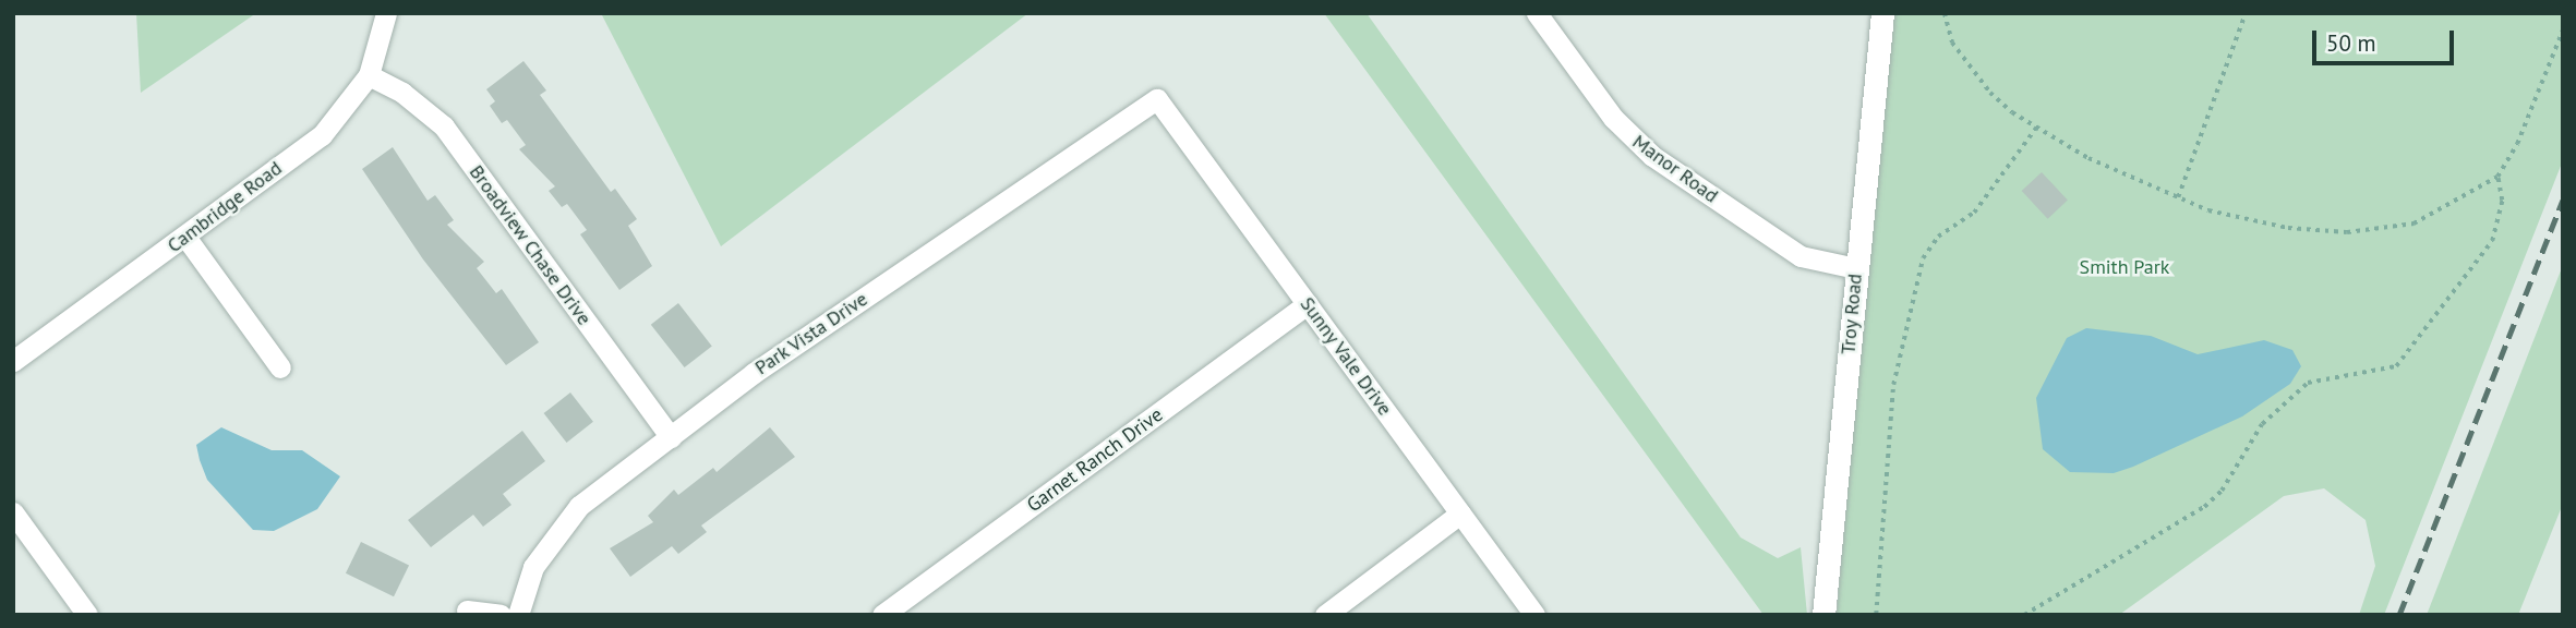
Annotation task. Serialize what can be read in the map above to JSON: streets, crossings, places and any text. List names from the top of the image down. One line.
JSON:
{"streets":{"street":["Manor Road","Cambridge Road","Broadview Chase Drive","Troy Road","Park Vista Drive","Sunny Vale Drive","Garnet Ranch Drive"]},"crossings":[["Manor Road","Troy Road"],["Cambridge Road","Broadview Chase Drive"],["Broadview Chase Drive","Park Vista Drive"],["Park Vista Drive","Sunny Vale Drive"],["Sunny Vale Drive","Garnet Ranch Drive"]],"parks":["Smith Park"],"scale_bar":"50 m"}
